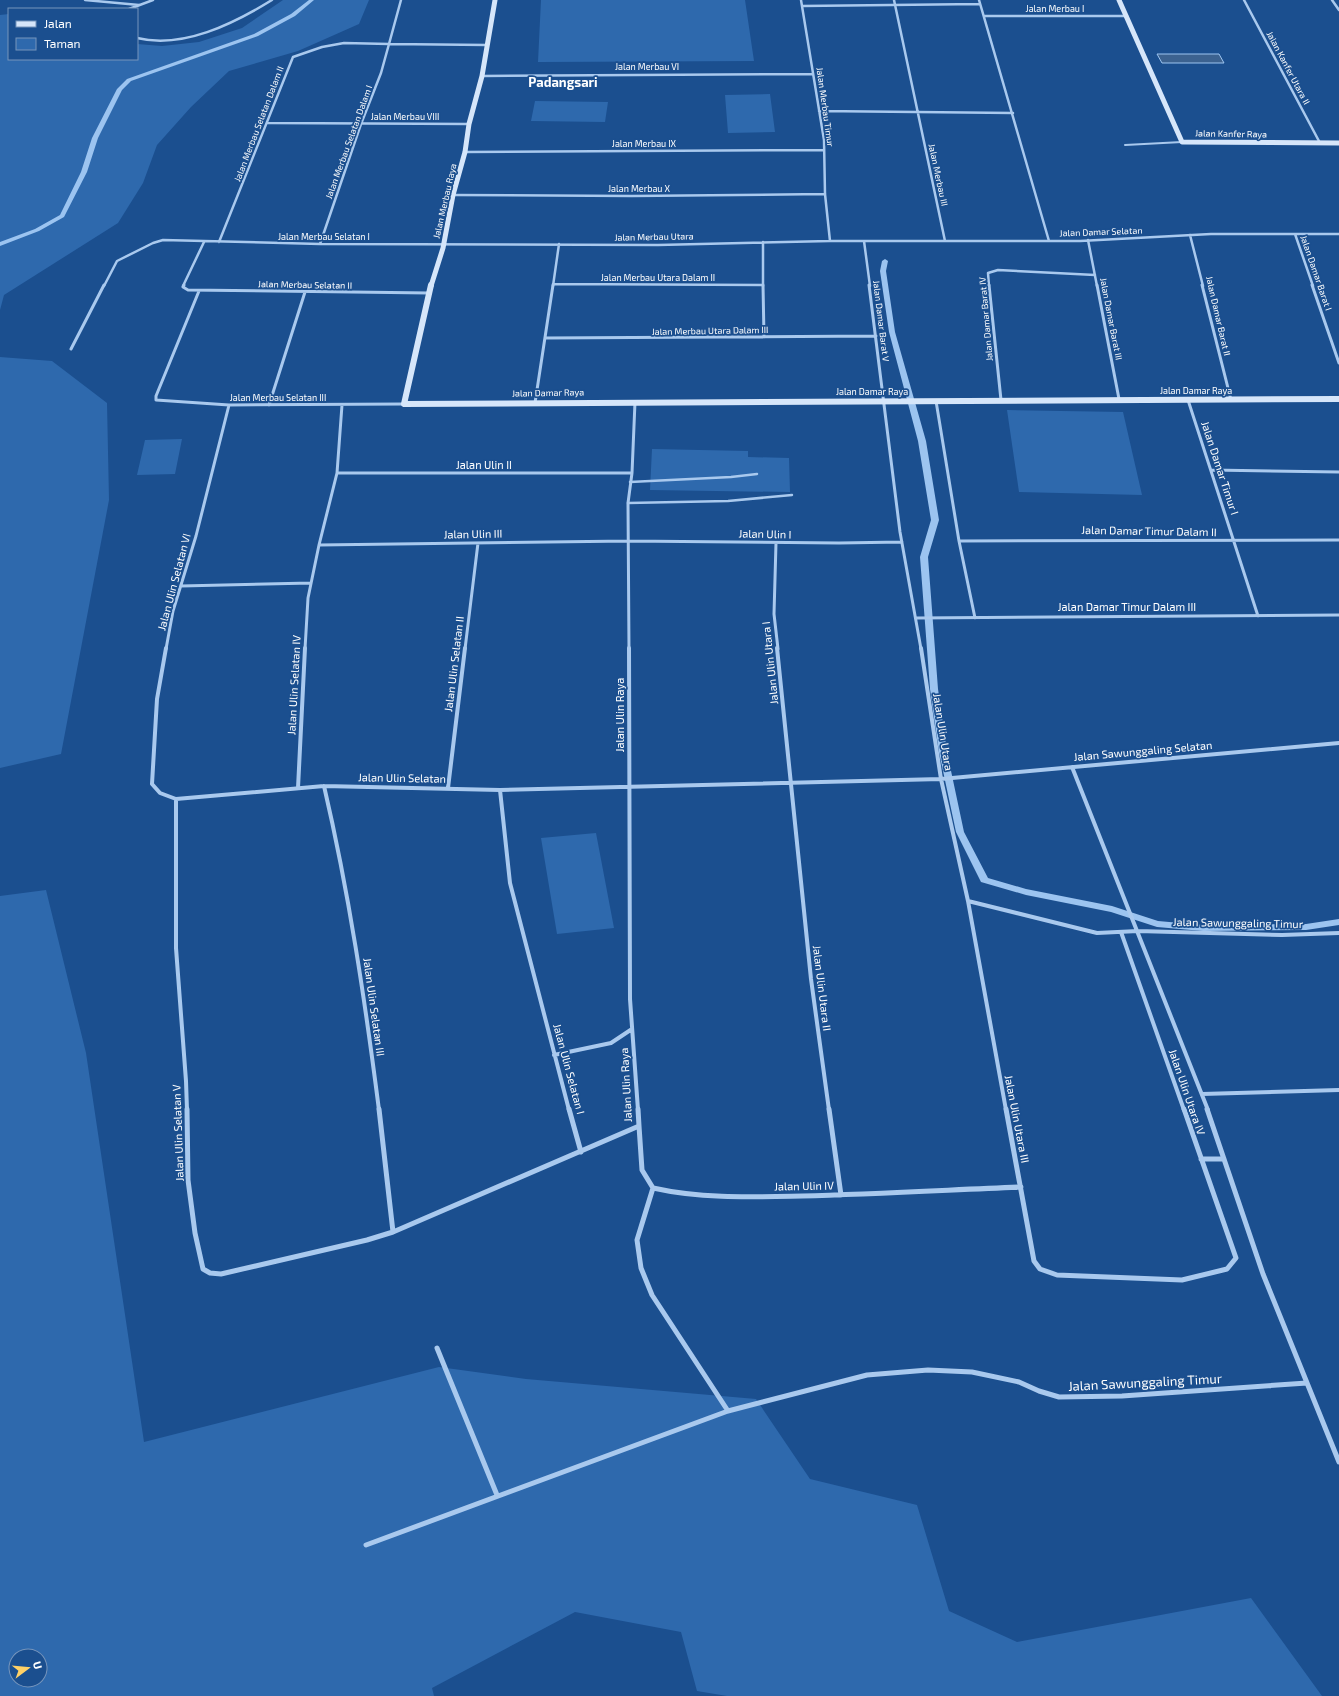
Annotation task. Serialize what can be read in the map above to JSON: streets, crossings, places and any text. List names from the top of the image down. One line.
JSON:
{"streets":{"street":["Jalan Merbau I","Jalan Merbau VI","Jalan Kanfer Utara II","Jalan Merbau Timur","Jalan Merbau VIII","Jalan Merbau Selatan Dalam II","Jalan Kanfer Raya","Jalan Merbau Selatan Dalam I","Jalan Merbau IX","Jalan Merbau III","Jalan Merbau X","Jalan Merbau Raya","Jalan Damar Selatan","Jalan Merbau Selatan I","Jalan Merbau Utara","Jalan Damar Barat I","Jalan Merbau Utara Dalam II","Jalan Merbau Selatan II","Jalan Damar Barat II","Jalan Damar Barat IV","Jalan Damar Barat III","Jalan Damar Barat V","Jalan Merbau Utara Dalam III","Jalan Damar Raya","Jalan Merbau Selatan III","Jalan Ulin II","Jalan Damar Timur I","Jalan Damar Timur Dalam II","Jalan Ulin III","Jalan Ulin I","Jalan Ulin Selatan VI","Jalan Damar Timur Dalam III","Jalan Ulin Utara I","Jalan Ulin Selatan II","Jalan Ulin Selatan IV","Jalan Ulin Raya","Jalan Ulin Utara","Jalan Sawunggaling Selatan","Jalan Ulin Selatan","Jalan Sawunggaling Timur","Jalan Ulin Utara II","Jalan Ulin Selatan III","Jalan Ulin Selatan I","Jalan Ulin Utara IV","Jalan Ulin Utara III","Jalan Ulin Selatan V","Jalan Ulin IV"]},"crossings":[["Jalan Merbau I","Jalan Kanfer Raya"],["Jalan Merbau VI","Jalan Merbau Timur"],["Jalan Merbau VI","Jalan Merbau Raya"],["Jalan Kanfer Utara II","Jalan Kanfer Raya"],["Jalan Merbau Timur","Jalan Merbau IX"],["Jalan Merbau Timur","Jalan Merbau X"],["Jalan Merbau Timur","Jalan Merbau Utara"],["Jalan Merbau VIII","Jalan Merbau Selatan Dalam II"],["Jalan Merbau VIII","Jalan Merbau Selatan Dalam I"],["Jalan Merbau VIII","Jalan Merbau Raya"],["Jalan Merbau Selatan Dalam II","Jalan Merbau Selatan Dalam I"],["Jalan Merbau Selatan Dalam II","Jalan Merbau Selatan I"],["Jalan Merbau Selatan Dalam I","Jalan Merbau Selatan I"],["Jalan Merbau IX","Jalan Merbau Raya"],["Jalan Merbau III","Jalan Damar Selatan"],["Jalan Merbau X","Jalan Merbau Raya"],["Jalan Merbau Raya","Jalan Merbau Selatan I"],["Jalan Merbau Raya","Jalan Merbau Utara"],["Jalan Merbau Raya","Jalan Merbau Selatan II"],["Jalan Merbau Raya","Jalan Damar Raya"],["Jalan Merbau Raya","Jalan Merbau Selatan III"],["Jalan Damar Selatan","Jalan Merbau Utara"],["Jalan Damar Selatan","Jalan Damar Barat I"],["Jalan Damar Selatan","Jalan Damar Barat II"],["Jalan Damar Selatan","Jalan Damar Barat III"],["Jalan Damar Selatan","Jalan Damar Barat V"],["Jalan Merbau Selatan I","Jalan Merbau Utara"],["Jalan Merbau Selatan I","Jalan Merbau Selatan II"],["Jalan Merbau Utara","Jalan Damar Barat V"],["Jalan Merbau Selatan II","Jalan Merbau Selatan III"],["Jalan Damar Barat II","Jalan Damar Raya"],["Jalan Damar Barat IV","Jalan Damar Barat III"],["Jalan Damar Barat IV","Jalan Damar Raya"],["Jalan Damar Barat III","Jalan Damar Raya"],["Jalan Damar Barat V","Jalan Merbau Utara Dalam III"],["Jalan Damar Barat V","Jalan Damar Raya"],["Jalan Damar Barat V","Jalan Ulin Utara"],["Jalan Damar Raya","Jalan Merbau Selatan III"],["Jalan Damar Raya","Jalan Damar Timur I"],["Jalan Damar Raya","Jalan Ulin Raya"],["Jalan Damar Raya","Jalan Ulin Utara"],["Jalan Merbau Selatan III","Jalan Ulin Selatan VI"],["Jalan Merbau Selatan III","Jalan Ulin Selatan IV"],["Jalan Ulin II","Jalan Ulin Selatan IV"],["Jalan Ulin II","Jalan Ulin Raya"],["Jalan Damar Timur I","Jalan Damar Timur Dalam II"],["Jalan Damar Timur I","Jalan Damar Timur Dalam III"],["Jalan Ulin III","Jalan Ulin I"],["Jalan Ulin III","Jalan Ulin Selatan II"],["Jalan Ulin III","Jalan Ulin Selatan IV"],["Jalan Ulin III","Jalan Ulin Raya"],["Jalan Ulin I","Jalan Ulin Utara I"],["Jalan Ulin I","Jalan Ulin Raya"],["Jalan Ulin I","Jalan Ulin Utara"],["Jalan Ulin Selatan VI","Jalan Ulin Selatan"],["Jalan Ulin Selatan VI","Jalan Ulin Selatan V"],["Jalan Damar Timur Dalam III","Jalan Ulin Utara"],["Jalan Ulin Utara I","Jalan Ulin Utara"],["Jalan Ulin Utara I","Jalan Ulin Utara II"],["Jalan Ulin Selatan II","Jalan Ulin Selatan"],["Jalan Ulin Selatan IV","Jalan Ulin Selatan"],["Jalan Ulin Raya","Jalan Ulin Utara"],["Jalan Ulin Raya","Jalan Ulin Selatan"],["Jalan Ulin Raya","Jalan Ulin Selatan I"],["Jalan Ulin Utara","Jalan Sawunggaling Selatan"],["Jalan Ulin Utara","Jalan Ulin Selatan"],["Jalan Ulin Utara","Jalan Ulin Utara II"],["Jalan Ulin Utara","Jalan Ulin Utara III"],["Jalan Sawunggaling Selatan","Jalan Ulin Utara III"],["Jalan Ulin Selatan","Jalan Ulin Selatan III"],["Jalan Ulin Selatan","Jalan Ulin Selatan I"],["Jalan Ulin Selatan","Jalan Ulin Selatan V"],["Jalan Ulin Utara II","Jalan Ulin IV"],["Jalan Ulin Selatan III","Jalan Ulin Selatan V"],["Jalan Ulin Utara IV","Jalan Ulin Utara III"],["Jalan Ulin Utara III","Jalan Ulin IV"]],"districts":["Padangsari"],"legend":["Jalan","Taman"],"north":"right"}
